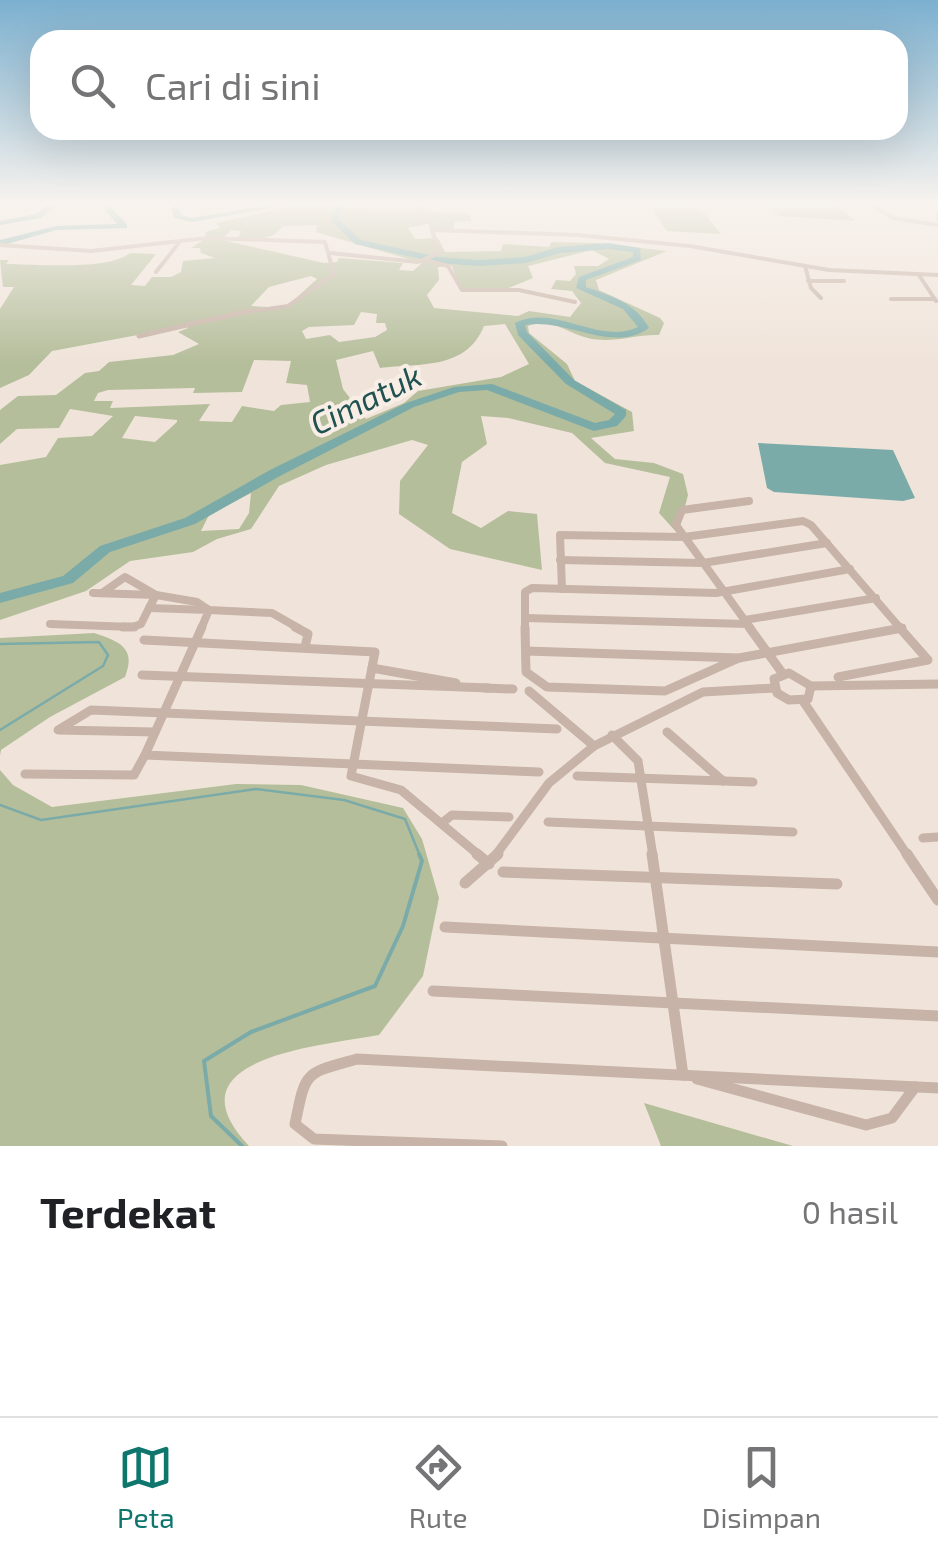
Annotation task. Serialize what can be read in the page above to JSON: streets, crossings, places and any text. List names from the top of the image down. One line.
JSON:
{"water":["Cimatuk"],"page":{"search":"Cari di sini","heading":["Terdekat","0 hasil"],"nav":["Peta","Rute","Disimpan"]}}
